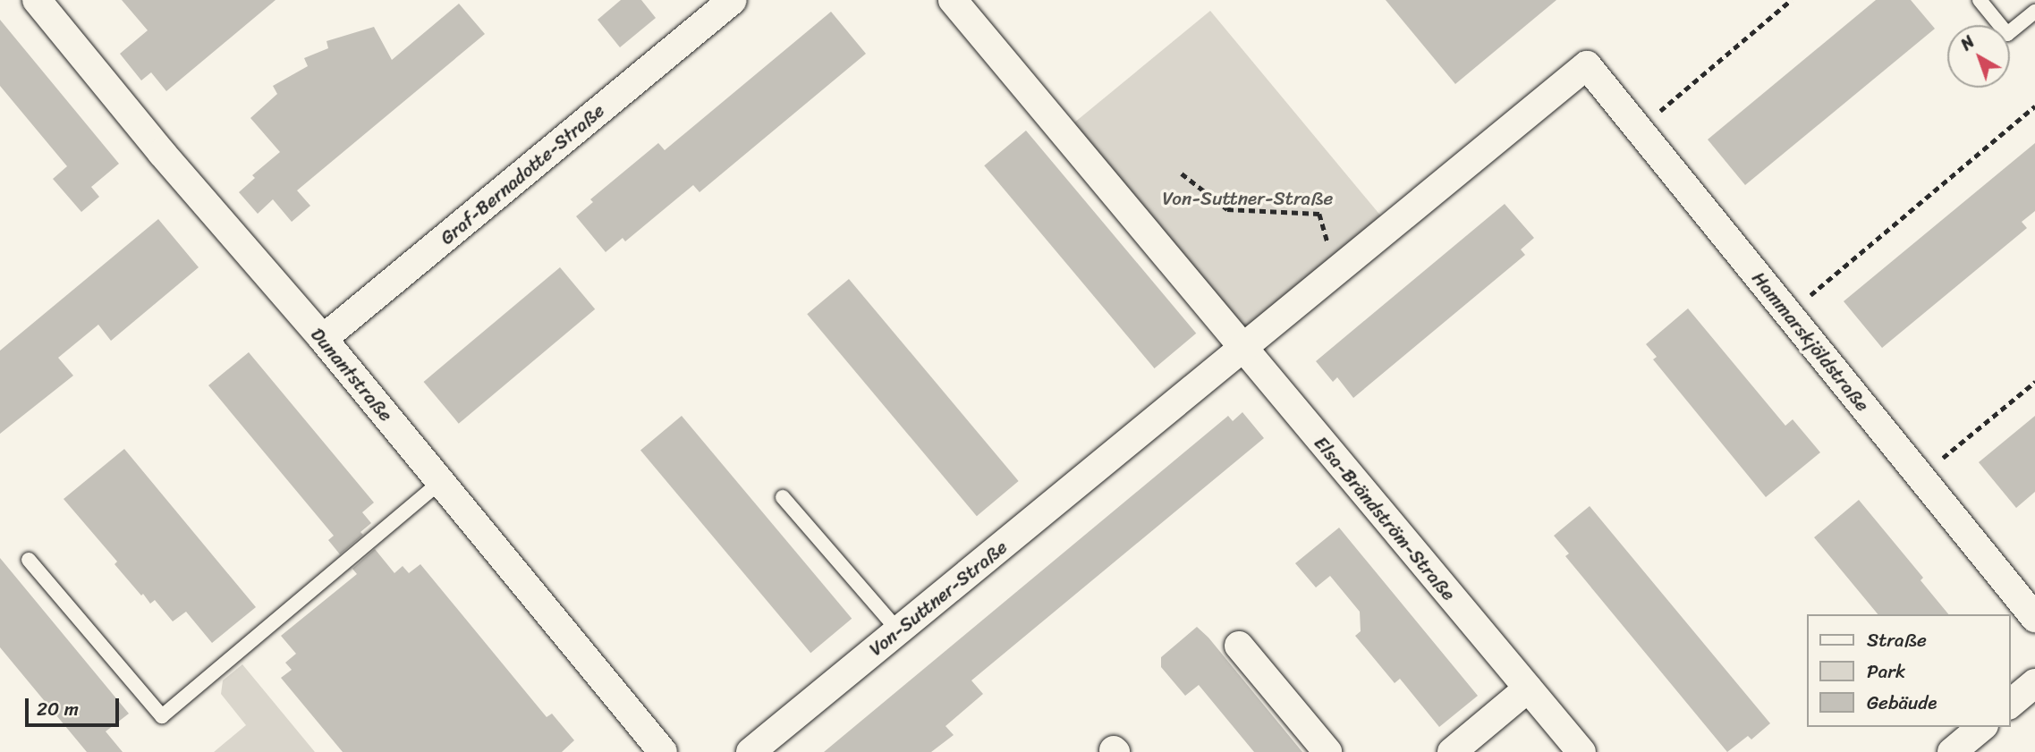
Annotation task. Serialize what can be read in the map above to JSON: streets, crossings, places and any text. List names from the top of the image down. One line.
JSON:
{"streets":{"street":["Graf-Bernadotte-Straße","Hammarskjöldstraße","Dunantstraße","Elsa-Brändström-Straße","Von-Suttner-Straße"]},"crossings":[["Graf-Bernadotte-Straße","Dunantstraße"],["Hammarskjöldstraße","Von-Suttner-Straße"],["Elsa-Brändström-Straße","Von-Suttner-Straße"]],"parks":["Von-Suttner-Straße"],"legend":["Straße","Park","Gebäude"],"scale_bar":"20 m","north":"top left"}
